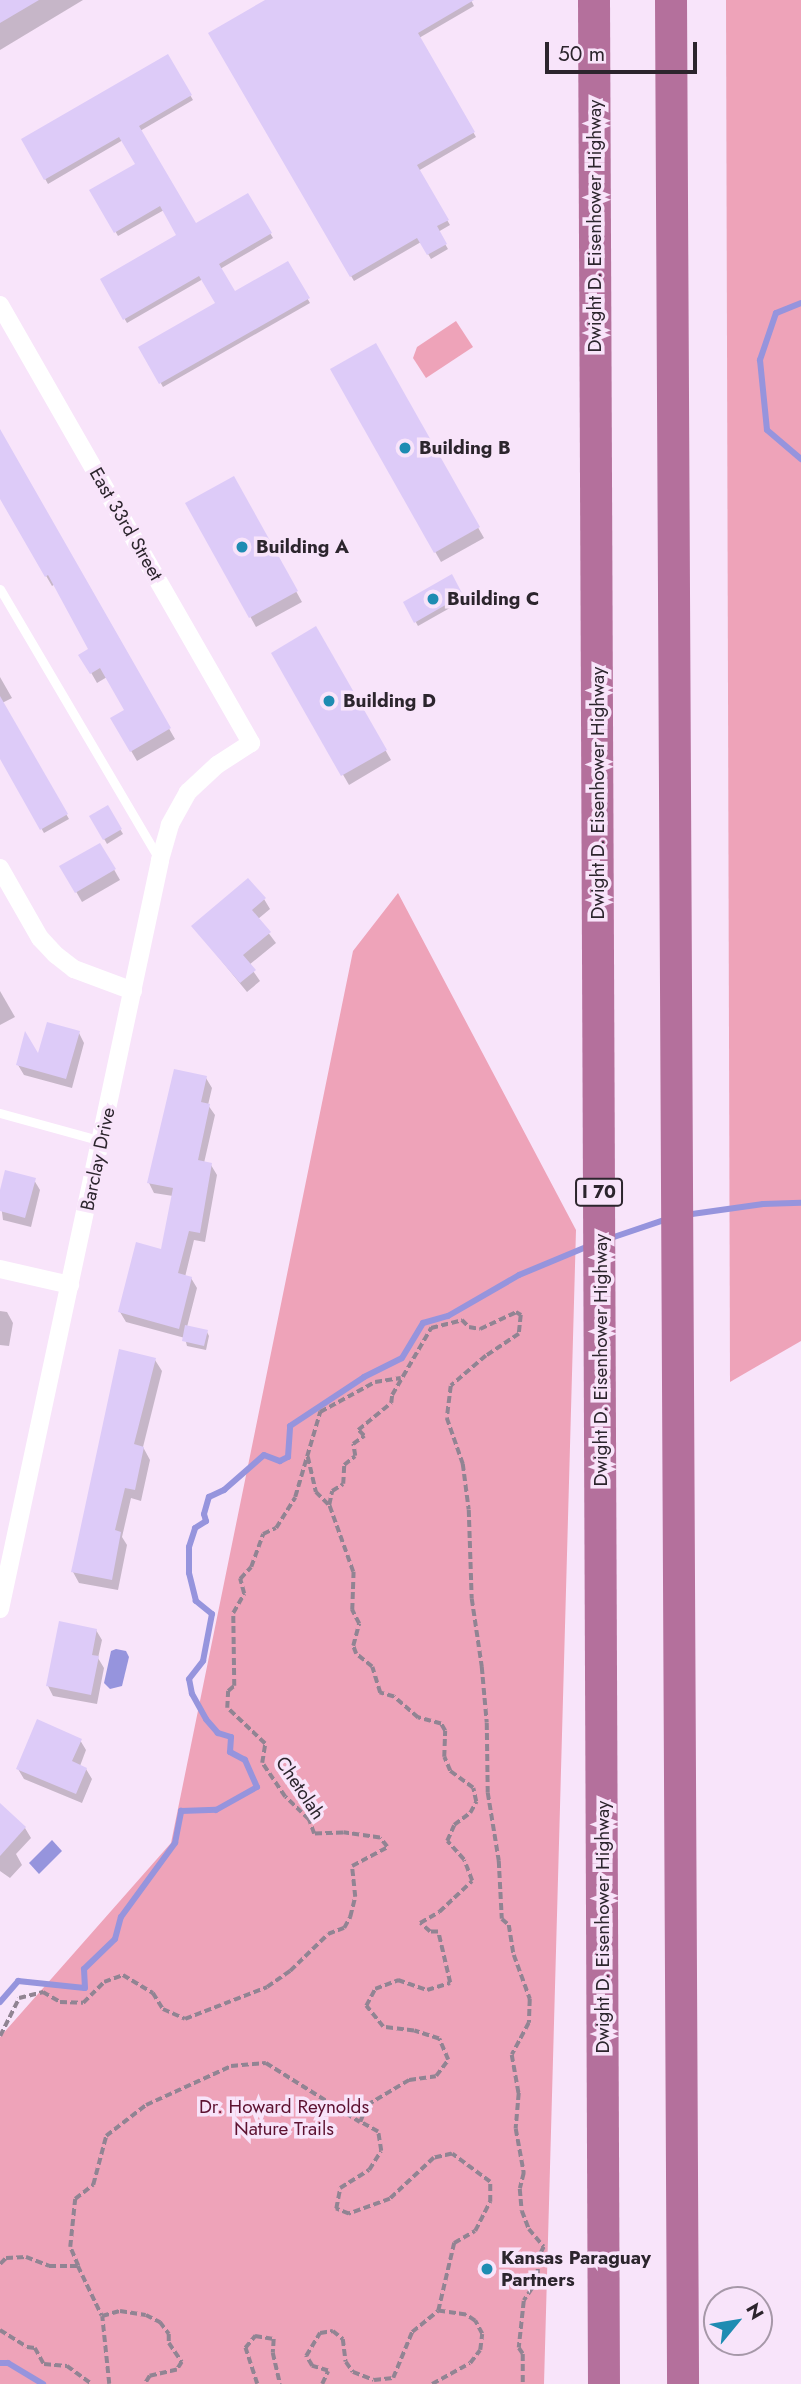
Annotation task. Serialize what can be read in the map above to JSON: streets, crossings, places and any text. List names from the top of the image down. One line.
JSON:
{"streets":{"highway":["Dwight D. Eisenhower Highway","I 70"],"street":["East 33rd Street","Barclay Drive"],"path":["Chetolah"]},"crossings":[["East 33rd Street","Barclay Drive"]],"parks":["Dr. Howard Reynolds Nature Trails"],"places":["Building B","Building A","Building C","Building D","Kansas Paraguay Partners"],"scale_bar":"50 m","north":"top right"}
